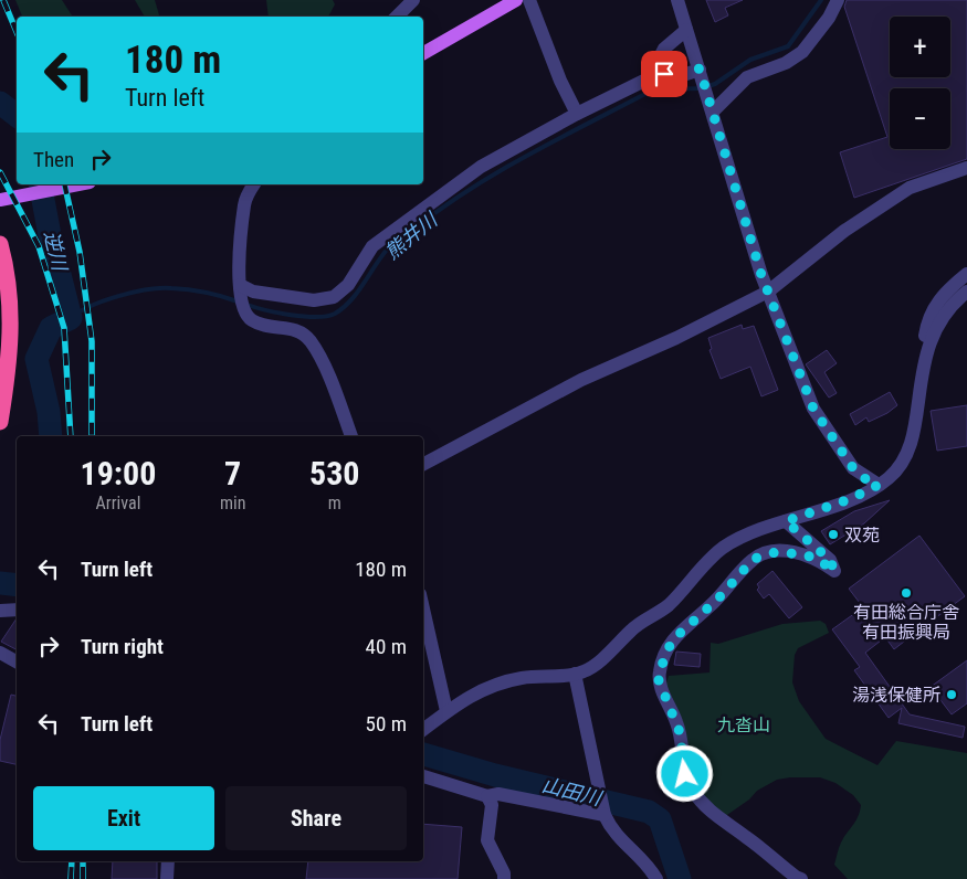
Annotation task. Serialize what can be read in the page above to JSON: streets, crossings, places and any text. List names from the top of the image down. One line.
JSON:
{"water":["熊井川","逆川","山田川"],"parks":["九沓山"],"places":["双苑","有田総合庁舎 有田振興局","湯浅保健所"],"page":{"map_buttons":["+","−"],"turn":["180 m","Turn left"],"then":"Then","eta":["19:00","Arrival","7","min","530","m"],"list":[{"name":"Turn left","value":"180 m"},{"name":"Turn right","value":"40 m"},{"name":"Turn left","value":"50 m"}],"buttons":["Exit","Share"]}}
